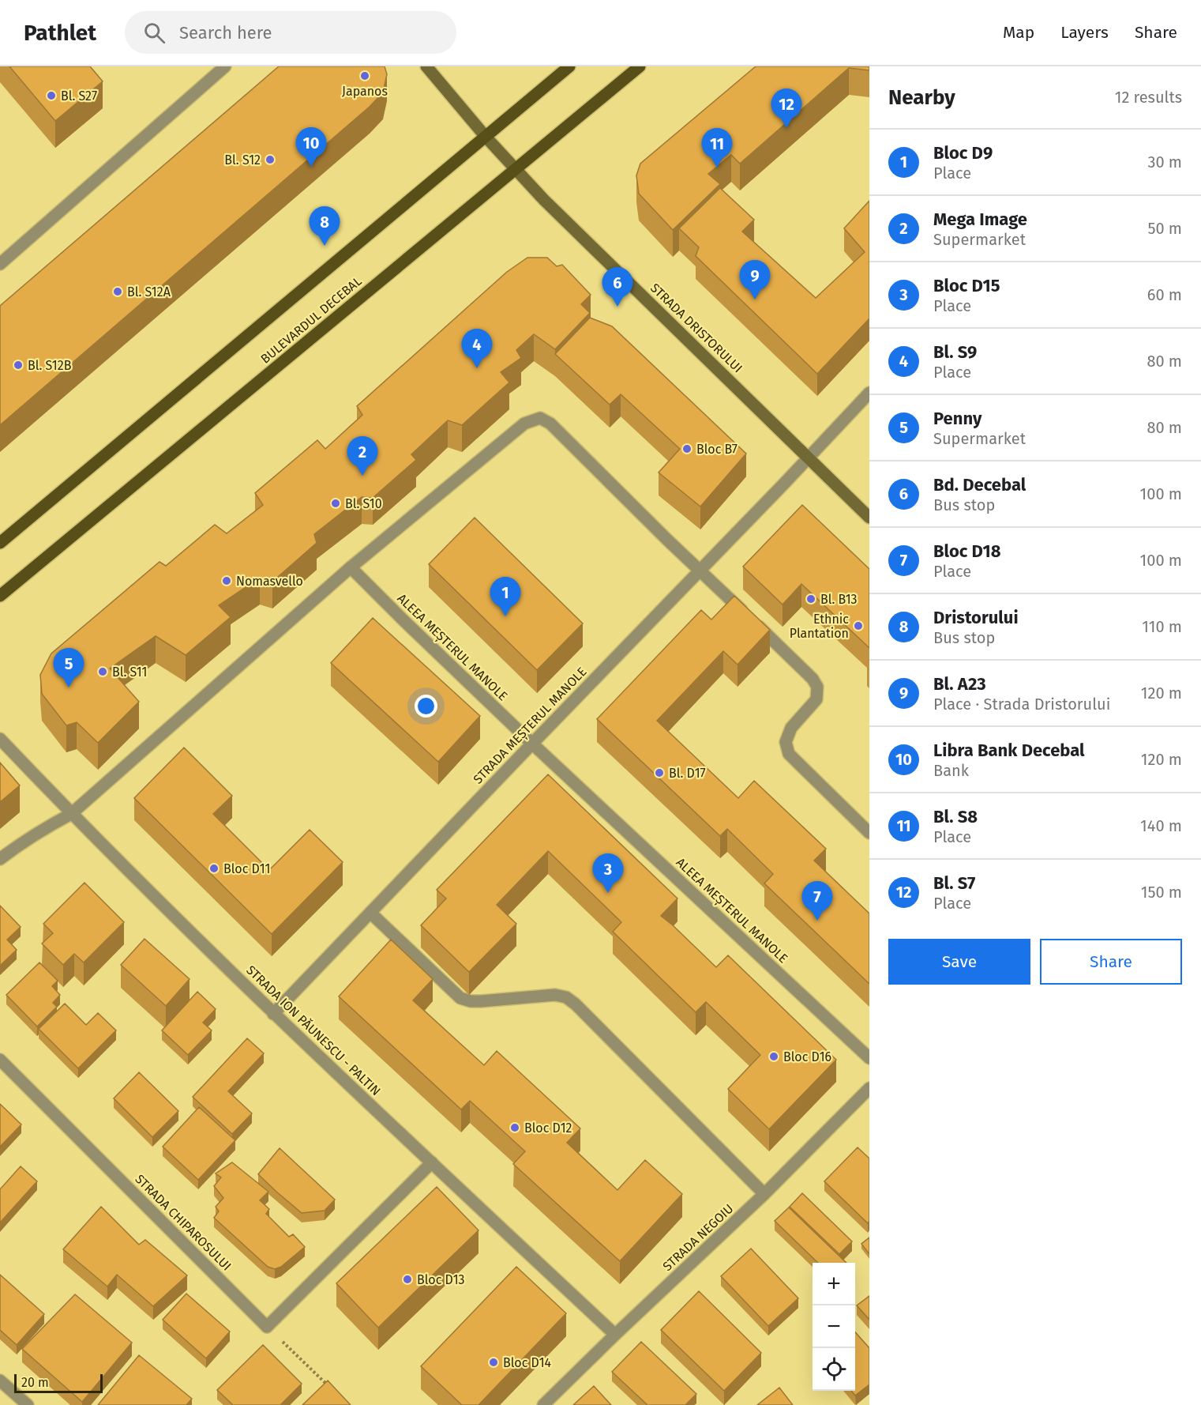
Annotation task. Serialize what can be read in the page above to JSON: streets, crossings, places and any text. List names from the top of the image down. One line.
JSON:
{"streets":{"main road":["BULEVARDUL DECEBAL"],"street":["STRADA DRISTORULUI","ALEEA MEȘTERUL MANOLE","STRADA MEȘTERUL MANOLE","STRADA ION PĂUNESCU - PALTIN","STRADA CHIPAROSULUI","STRADA NEGOIU"]},"crossings":[["BULEVARDUL DECEBAL","STRADA DRISTORULUI"],["STRADA DRISTORULUI","STRADA MEȘTERUL MANOLE"],["ALEEA MEȘTERUL MANOLE","STRADA MEȘTERUL MANOLE"],["STRADA MEȘTERUL MANOLE","STRADA ION PĂUNESCU - PALTIN"],["STRADA ION PĂUNESCU - PALTIN","STRADA NEGOIU"]],"places":["Japanos","Bl. S27","Bl. S12","Bl. S12A","Bl. S12B","Bloc B7","Bl. S10","Nomasvello","Bl. B13","Ethnic Plantation","Bl. S11","Bl. D17","Bloc D11","Bloc D16","Bloc D12","Bloc D13","Bloc D14"],"scale_bar":"20 m","page":{"header":"Pathlet","search":"Search here","nav":["Map","Layers","Share"],"heading":["Nearby","12 results"],"pins":["12","10","11","8","9","6","4","2","1","5","3","7"],"list":[{"mark":"1","name":"Bloc D9","note":"Place","value":"30 m"},{"mark":"2","name":"Mega Image","note":"Supermarket","value":"50 m"},{"mark":"3","name":"Bloc D15","note":"Place","value":"60 m"},{"mark":"4","name":"Bl. S9","note":"Place","value":"80 m"},{"mark":"5","name":"Penny","note":"Supermarket","value":"80 m"},{"mark":"6","name":"Bd. Decebal","note":"Bus stop","value":"100 m"},{"mark":"7","name":"Bloc D18","note":"Place","value":"100 m"},{"mark":"8","name":"Dristorului","note":"Bus stop","value":"110 m"},{"mark":"9","name":"Bl. A23","note":"Place · Strada Dristorului","value":"120 m"},{"mark":"10","name":"Libra Bank Decebal","note":"Bank","value":"120 m"},{"mark":"11","name":"Bl. S8","note":"Place","value":"140 m"},{"mark":"12","name":"Bl. S7","note":"Place","value":"150 m"}],"buttons":["Save","Share"],"map_buttons":["+","−"],"scale":"20 m"}}
